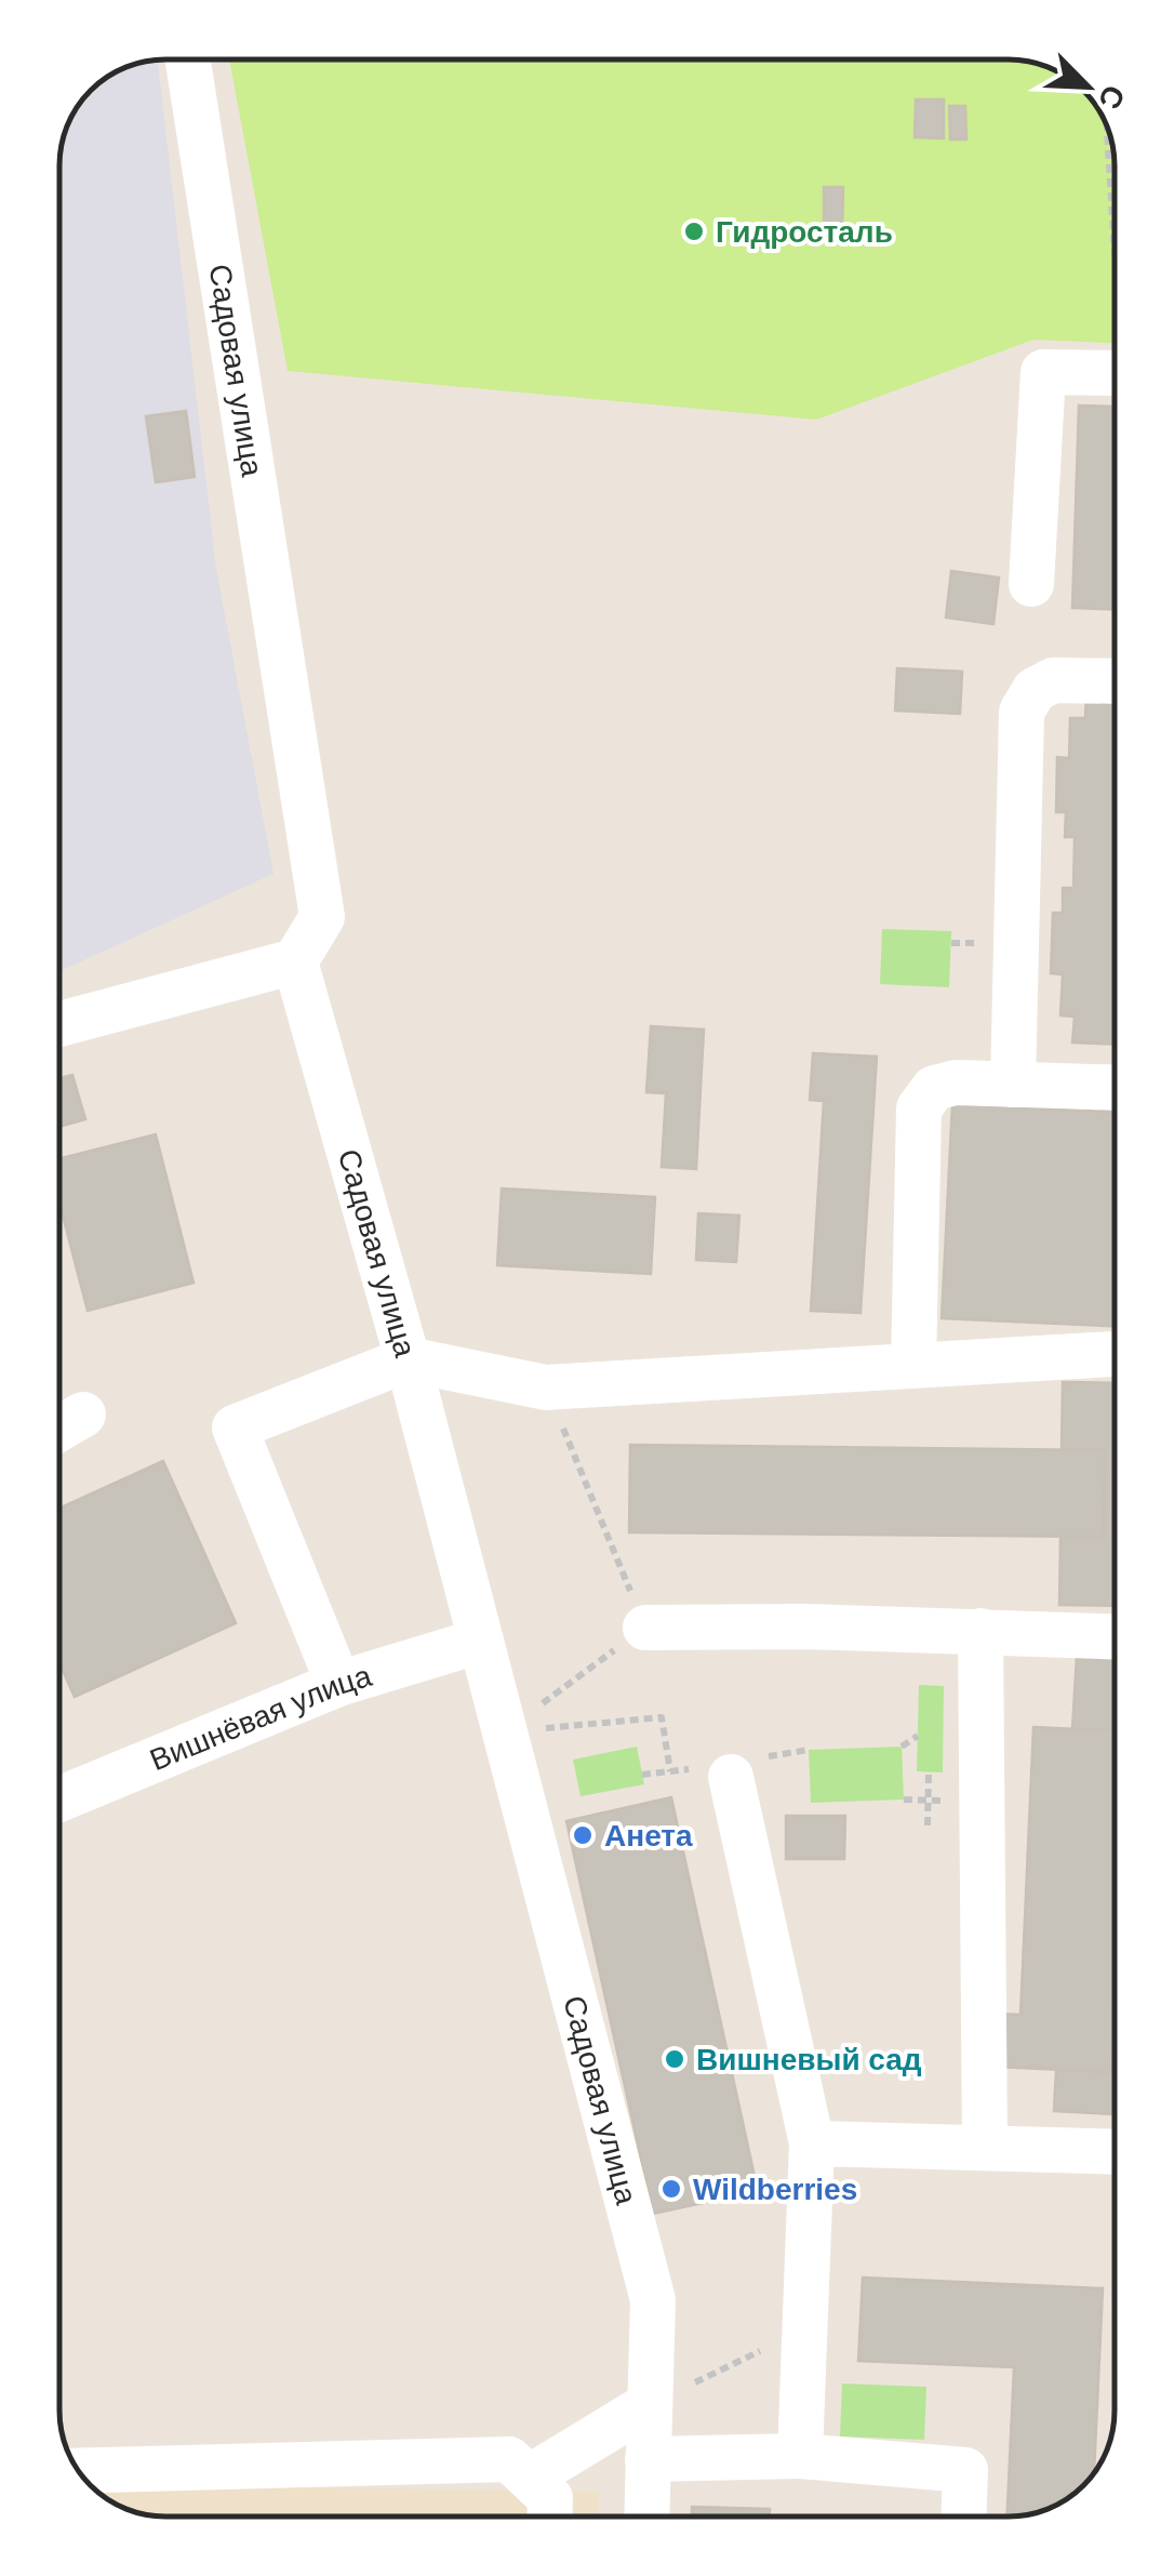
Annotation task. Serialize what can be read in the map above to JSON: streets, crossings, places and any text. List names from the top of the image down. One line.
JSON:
{"streets":{"street":["Садовая улица","Вишнёвая улица"]},"crossings":[["Садовая улица","Вишнёвая улица"]],"places":["Гидросталь","Анета","Вишневый сад","Wildberries"],"north":"bottom right"}
